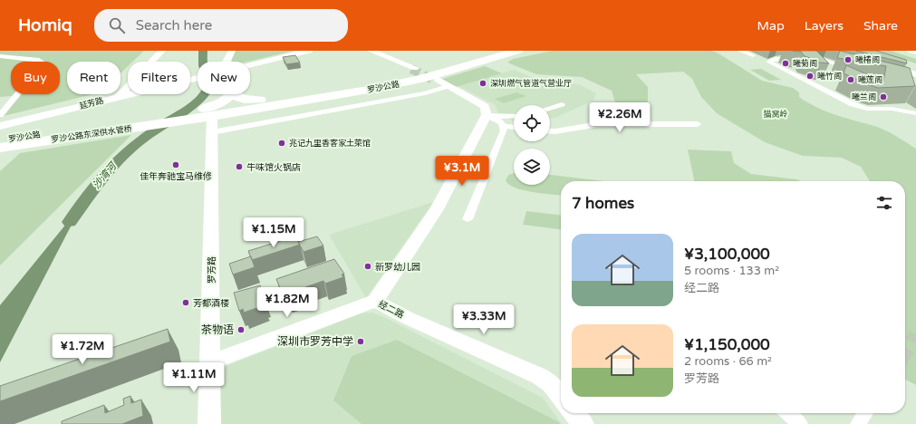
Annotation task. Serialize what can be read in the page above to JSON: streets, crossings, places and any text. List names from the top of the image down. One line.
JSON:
{"streets":{"highway":["罗沙公路","罗沙公路东深供水管桥"],"street":["延芳路","罗芳路","经二路"]},"crossings":[["罗沙公路","罗沙公路东深供水管桥"],["罗沙公路","罗芳路"],["罗沙公路东深供水管桥","罗芳路"]],"water":["沙湾河"],"parks":["猫窝岭"],"places":["曦椿阁","曦菊阁","曦竹阁","曦莲阁","深圳燃气管道气营业厅","曦兰阁","兆记九里香客家土菜馆","佳年奔驰宝马维修","牛味馆火锅店","新罗幼儿园","芳都酒楼","茶物语","深圳市罗芳中学"],"page":{"header":"Homiq","search":"Search here","nav":["Map","Layers","Share"],"chip":["Buy","Rent","Filters","New"],"price":["¥2.26M","¥3.1M","¥1.15M","¥1.82M","¥3.33M","¥1.72M","¥1.11M"],"heading":"7 homes","list":[{"name":"¥3,100,000","note":"5 rooms · 133 m² · 经二路"},{"name":"¥1,150,000","note":"2 rooms · 66 m² · 罗芳路"}]}}
